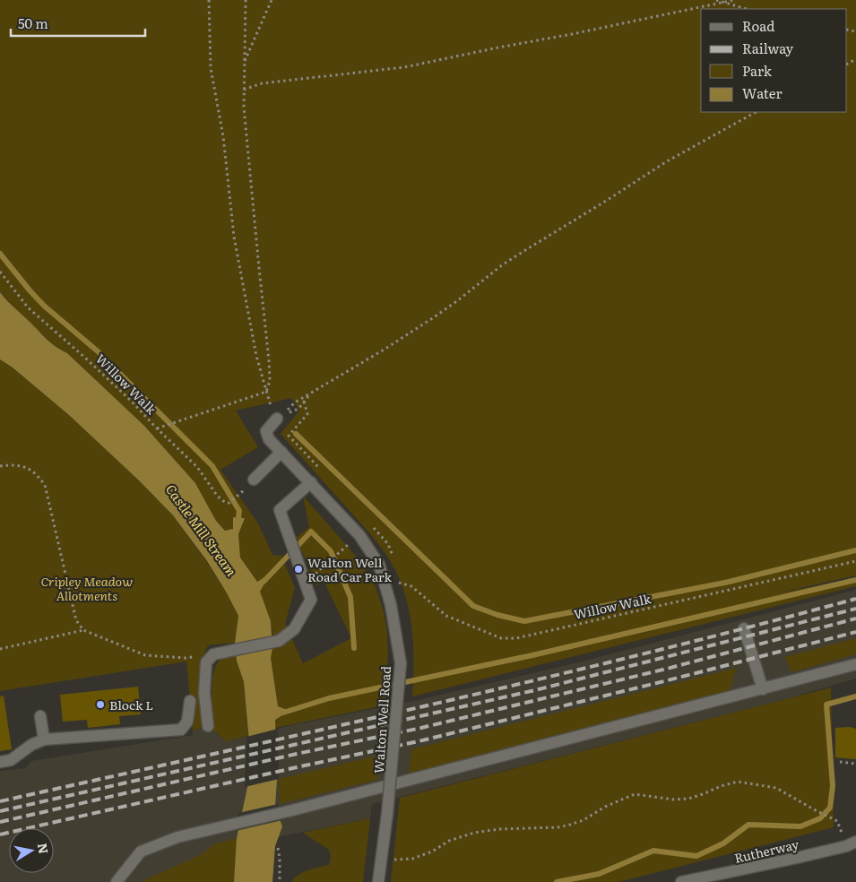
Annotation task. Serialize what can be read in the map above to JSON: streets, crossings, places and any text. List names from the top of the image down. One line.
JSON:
{"streets":{"street":["Walton Well Road","Rutherway"],"path":["Willow Walk"]},"crossings":[["Willow Walk","Walton Well Road"]],"water":["Castle Mill Stream"],"parks":["Cripley Meadow Allotments"],"places":["Walton Well Road Car Park","Block L"],"legend":["Road","Railway","Park","Water"],"scale_bar":"50 m","north":"right"}
